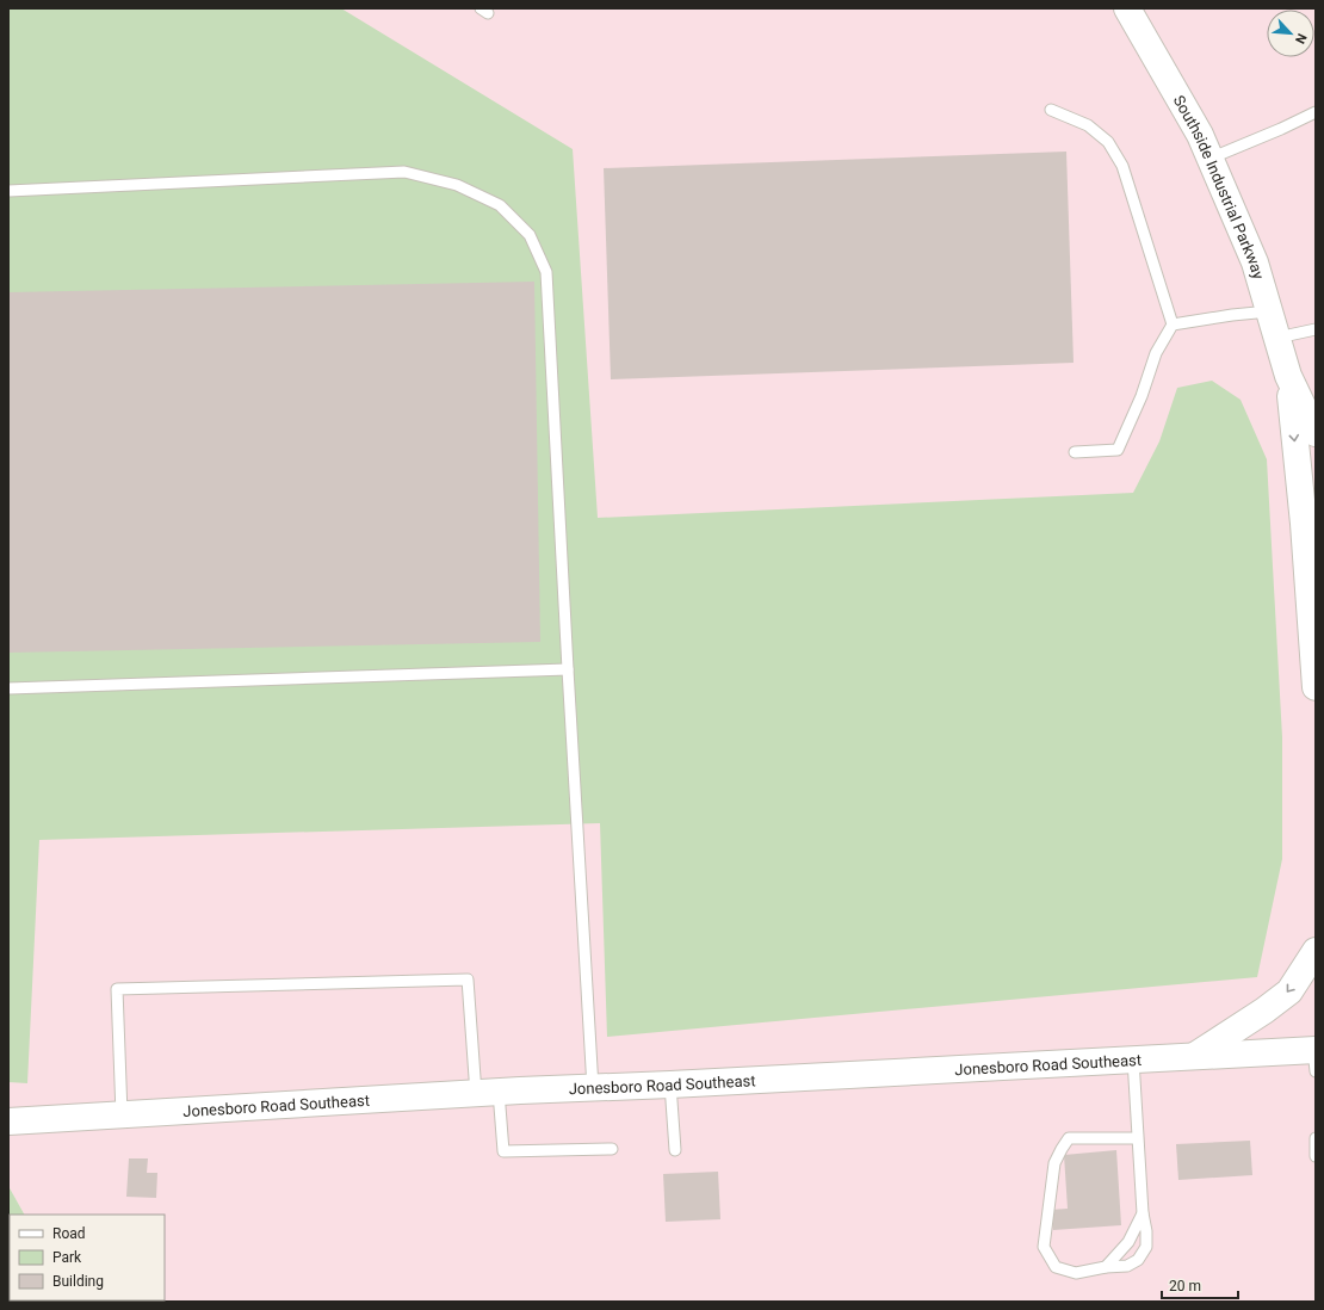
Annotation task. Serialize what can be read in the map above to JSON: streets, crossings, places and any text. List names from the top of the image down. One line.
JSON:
{"streets":{"main road":["Southside Industrial Parkway","Jonesboro Road Southeast"]},"one_way":["Southside Industrial Parkway"],"legend":["Road","Park","Building"],"scale_bar":"20 m","north":"bottom right"}
